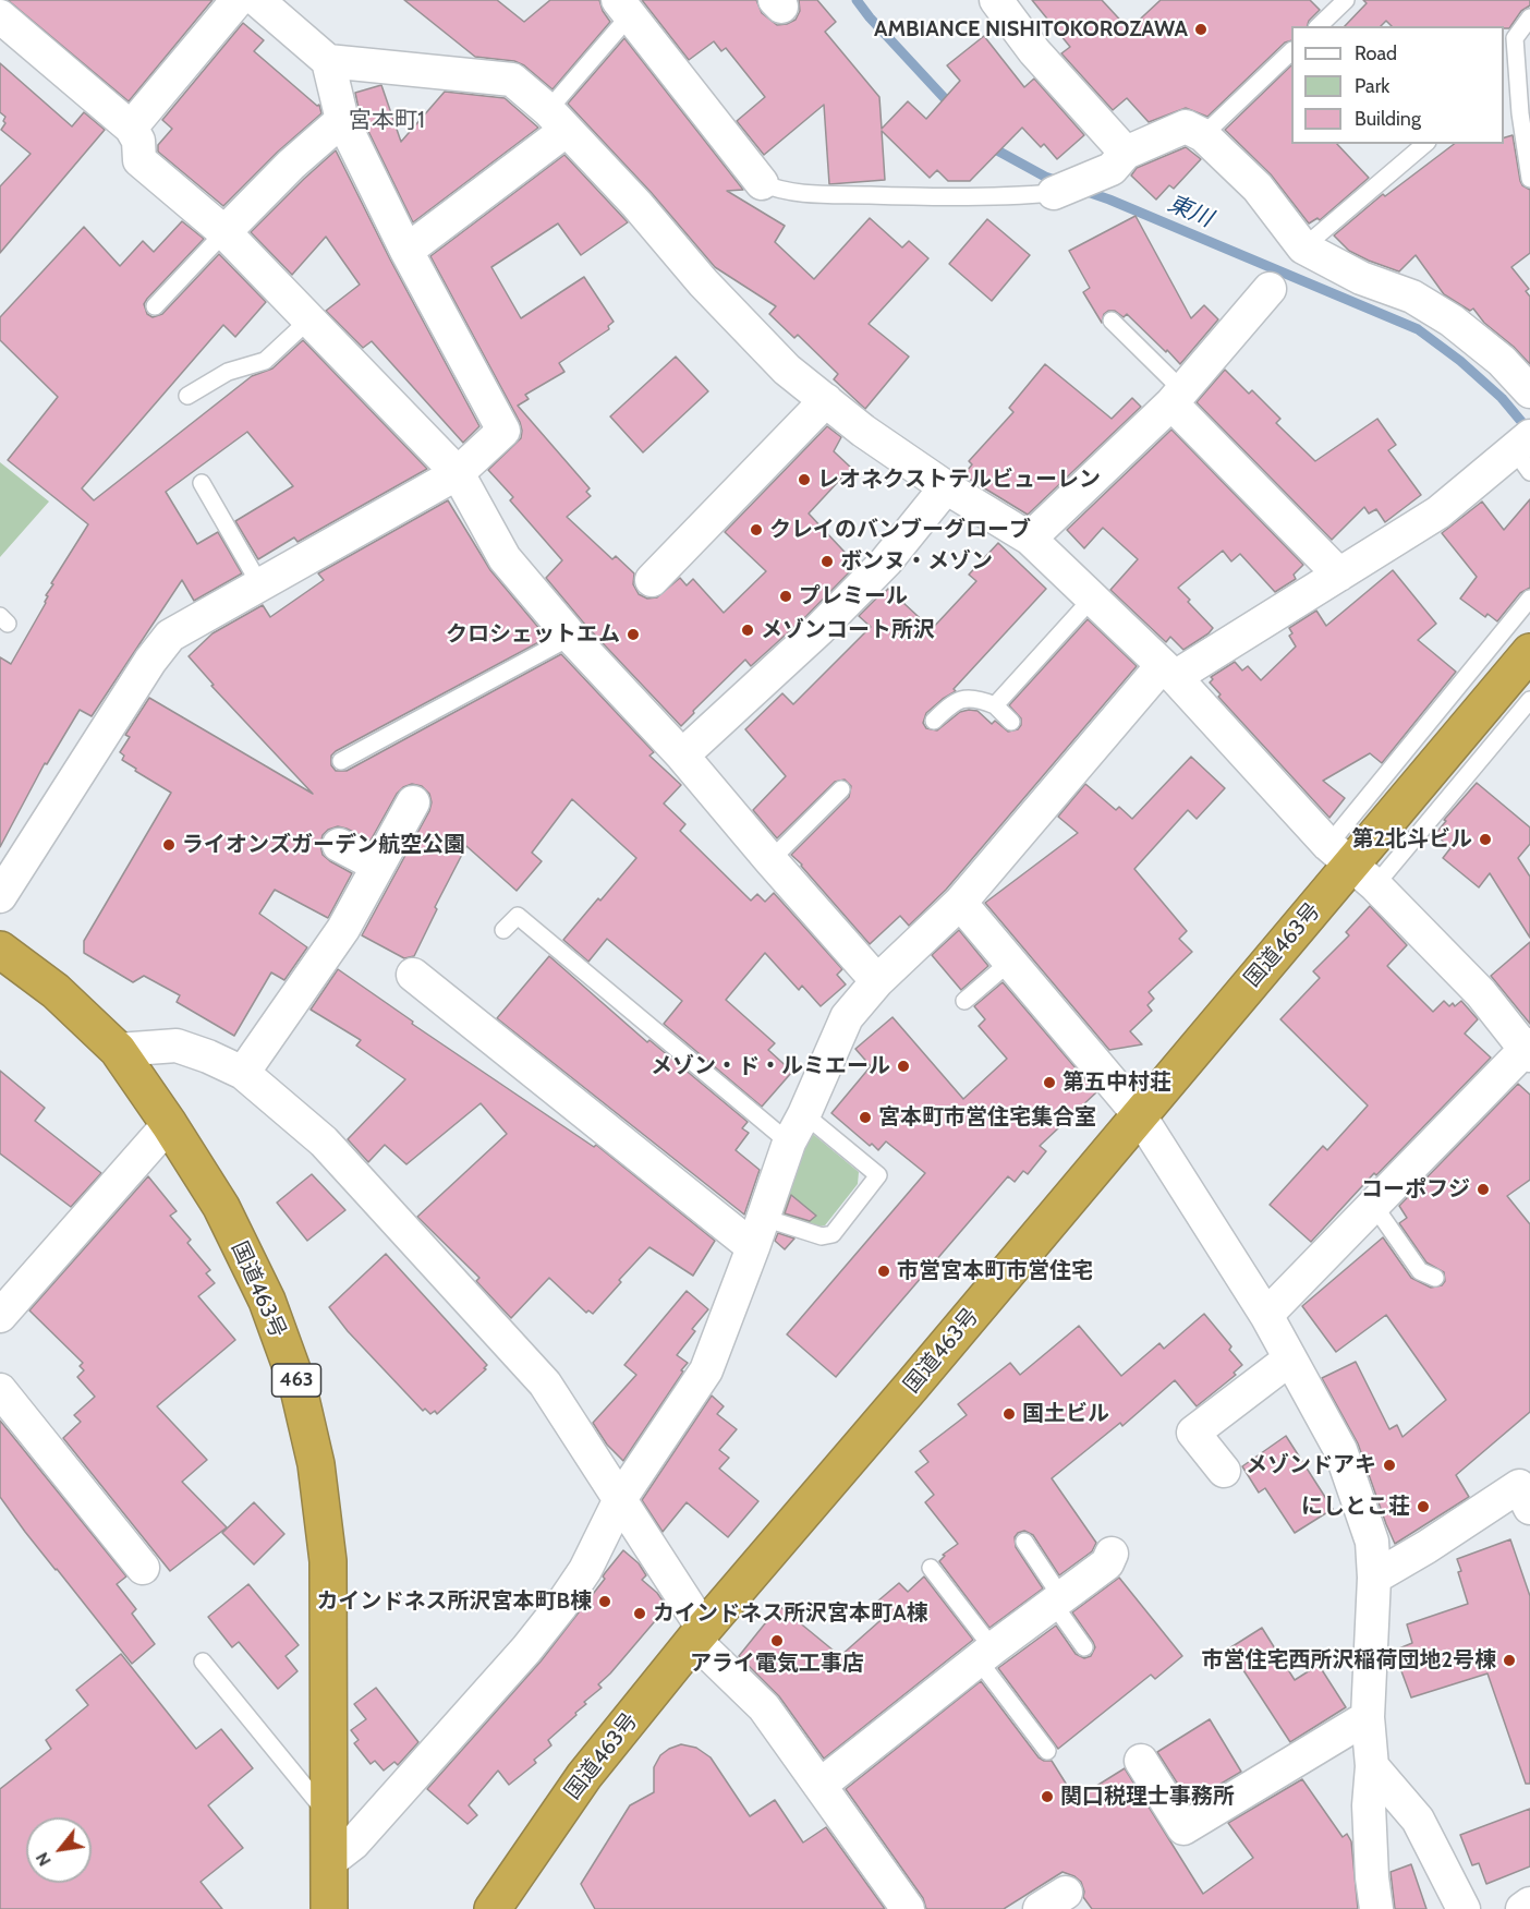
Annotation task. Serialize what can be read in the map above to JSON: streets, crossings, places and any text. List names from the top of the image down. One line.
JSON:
{"streets":{"highway":["国道463号","463"]},"districts":["宮本町1"],"water":["東川"],"places":["AMBIANCE NISHITOKOROZAWA","レオネクストテルビューレン","クレイのバンブーグローブ","ボンヌ・メゾン","プレミール","メゾンコート所沢","クロシェットエム","第2北斗ビル","ライオンズガーデン航空公園","メゾン・ド・ルミエール","第五中村荘","宮本町市営住宅集合室","コーポフジ","市営宮本町市営住宅","国土ビル","メゾンドアキ","にしとこ荘","カインドネス所沢宮本町B棟","カインドネス所沢宮本町A棟","アライ電気工事店","市営住宅西所沢稲荷団地2号棟","関口税理士事務所"],"legend":["Road","Park","Building"],"north":"bottom left"}
